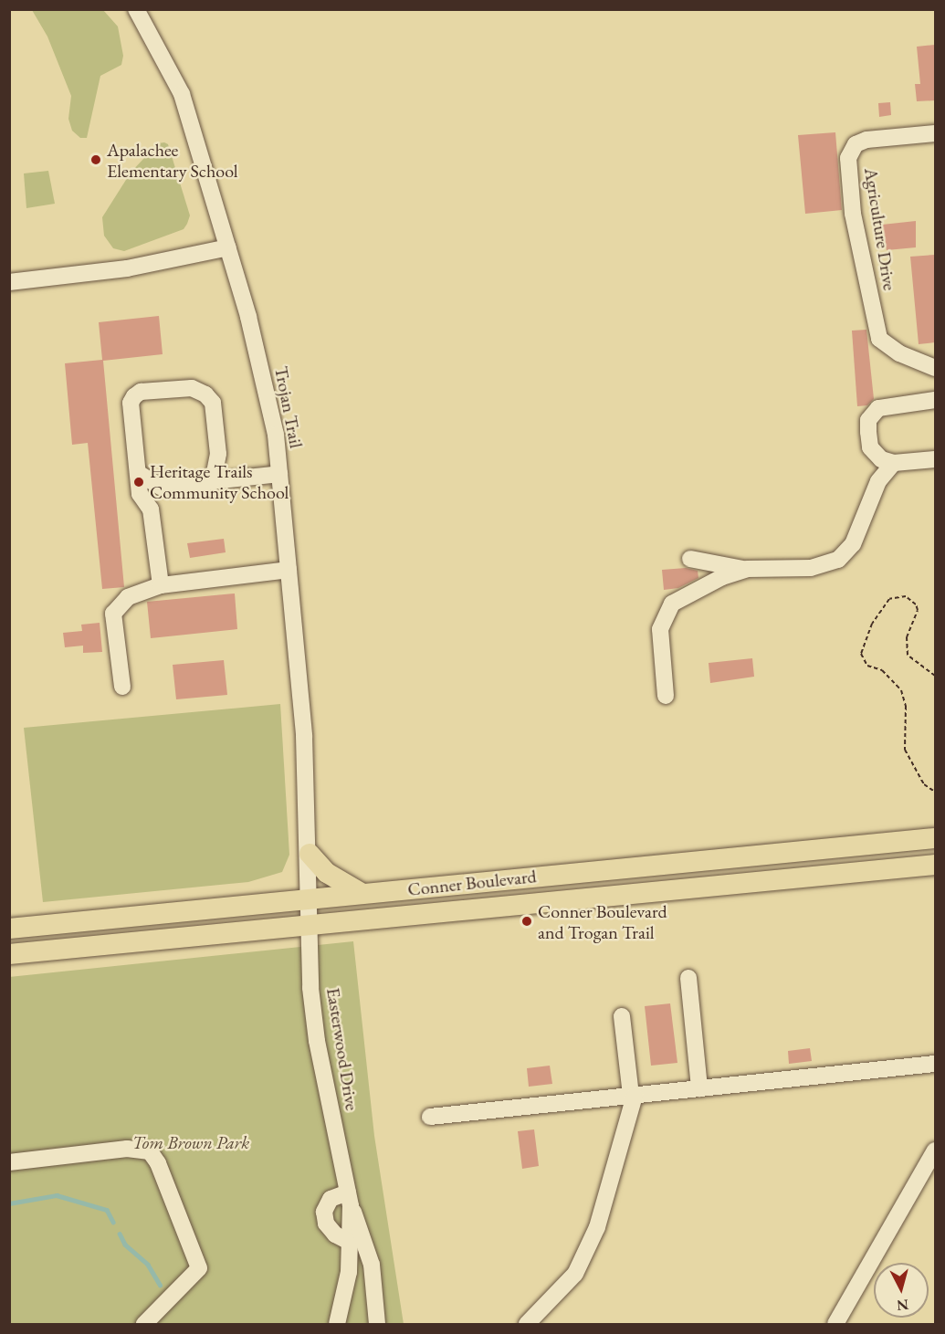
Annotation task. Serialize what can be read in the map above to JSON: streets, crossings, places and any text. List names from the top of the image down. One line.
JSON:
{"streets":{"main road":["Conner Boulevard"],"street":["Agriculture Drive","Trojan Trail","Easterwood Drive"]},"crossings":[["Trojan Trail","Conner Boulevard"],["Trojan Trail","Easterwood Drive"],["Conner Boulevard","Easterwood Drive"]],"parks":["Tom Brown Park"],"places":["Apalachee Elementary School","Heritage Trails Community School","Conner Boulevard and Trogan Trail"],"north":"bottom"}
